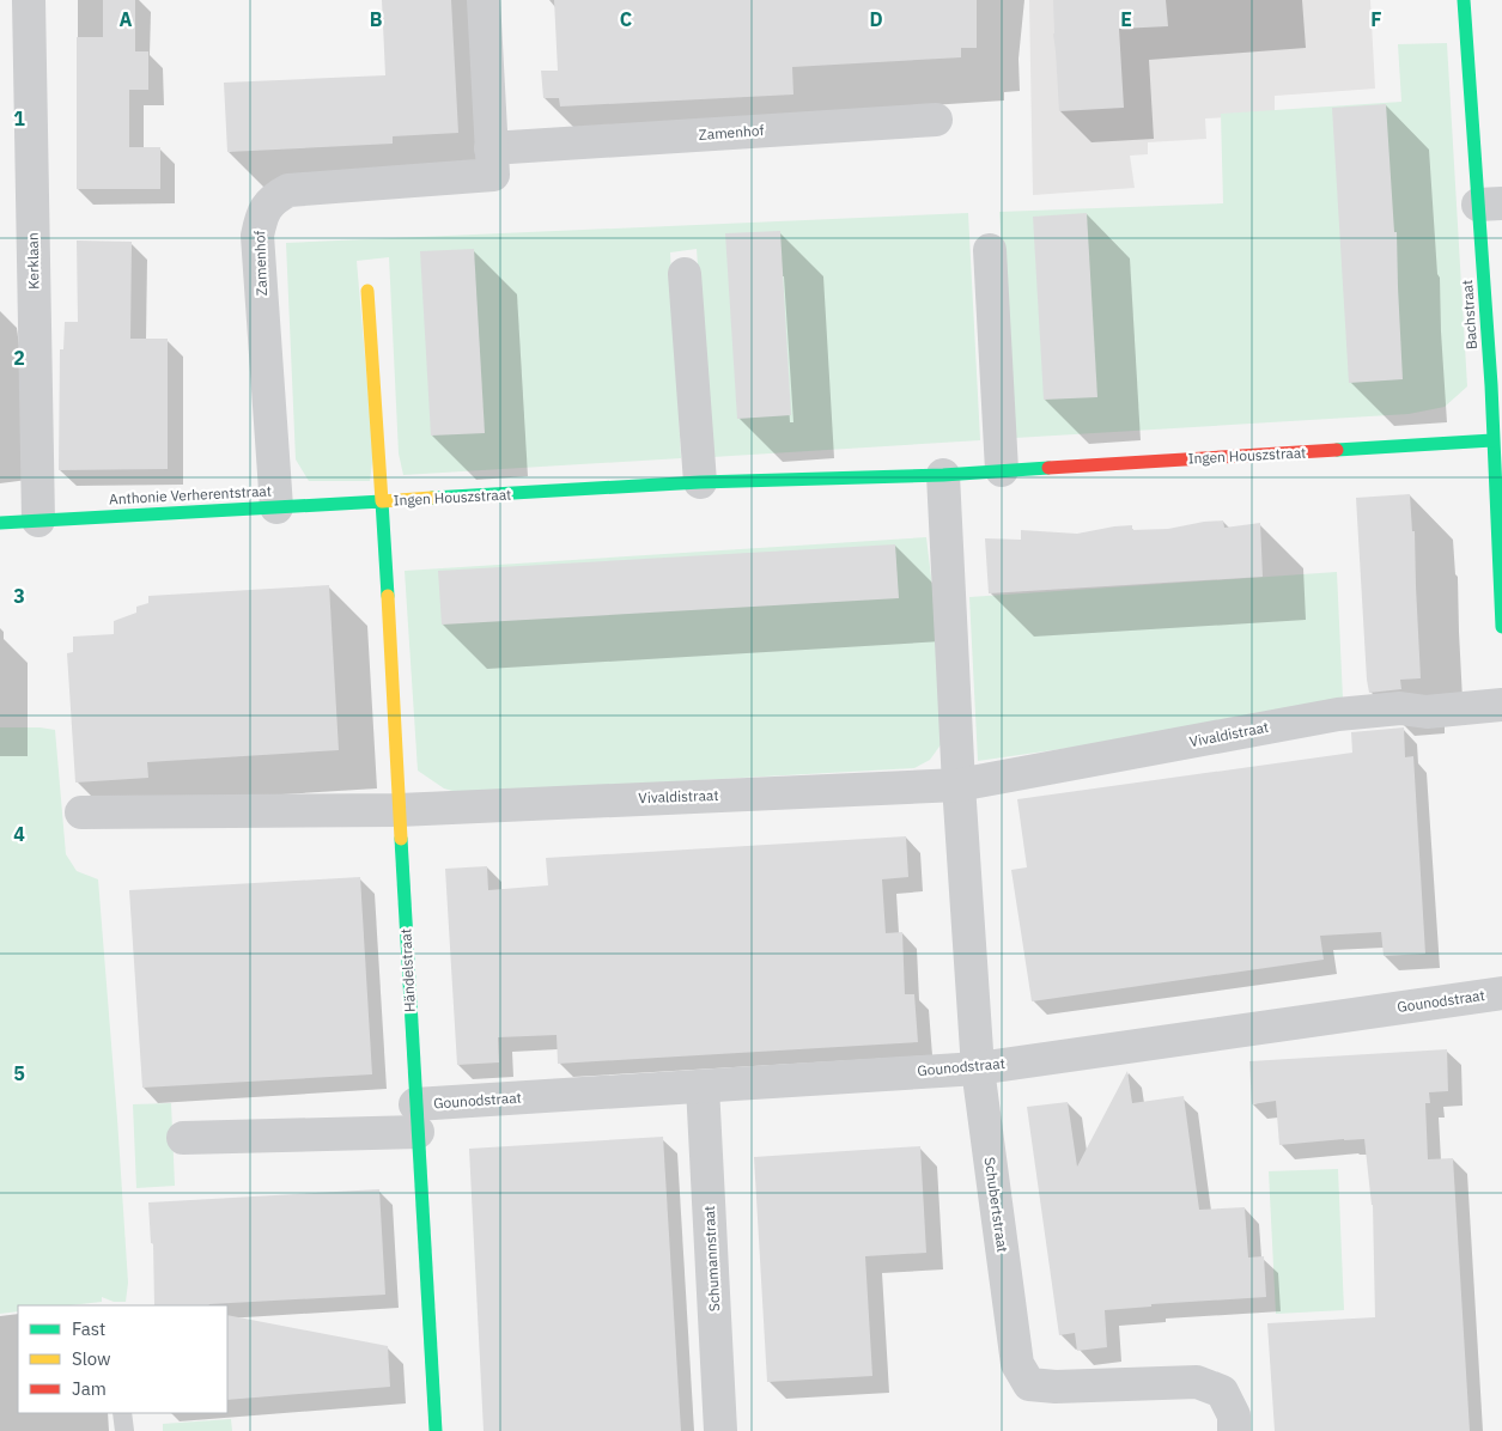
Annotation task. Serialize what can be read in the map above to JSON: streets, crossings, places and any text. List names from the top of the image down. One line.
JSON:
{"streets":{"street":["Zamenhof","Kerklaan","Bachstraat","Ingen Houszstraat","Anthonie Verherentstraat","Vivaldistraat","Händelstraat","Gounodstraat","Schubertstraat","Schumannstraat"]},"crossings":[["Zamenhof","Anthonie Verherentstraat"],["Kerklaan","Anthonie Verherentstraat"],["Bachstraat","Ingen Houszstraat"],["Ingen Houszstraat","Anthonie Verherentstraat"],["Ingen Houszstraat","Händelstraat"],["Anthonie Verherentstraat","Händelstraat"],["Vivaldistraat","Händelstraat"],["Vivaldistraat","Schubertstraat"],["Händelstraat","Gounodstraat"],["Gounodstraat","Schubertstraat"],["Gounodstraat","Schumannstraat"]],"legend":["Fast","Slow","Jam"],"grid":{"columns":["A","B","C","D","E","F"],"rows":["1","2","3","4","5"]}}
